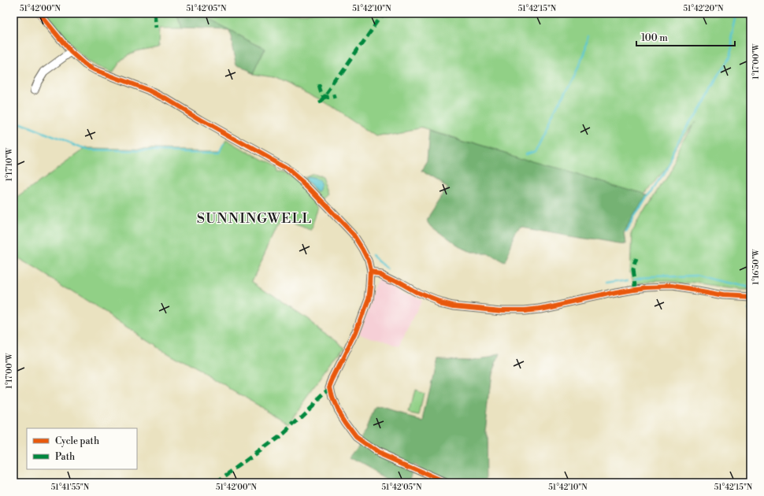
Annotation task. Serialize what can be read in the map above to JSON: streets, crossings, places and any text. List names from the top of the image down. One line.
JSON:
{"districts":["SUNNINGWELL"],"legend":["Cycle path","Path"],"scale_bar":"100 m","coordinates":["51°42'00\"N","51°42'05\"N","51°42'10\"N","51°42'15\"N","51°42'20\"N","1°17'00\"W","1°17'10\"W","1°16'50\"W","51°41'55\"N"]}
